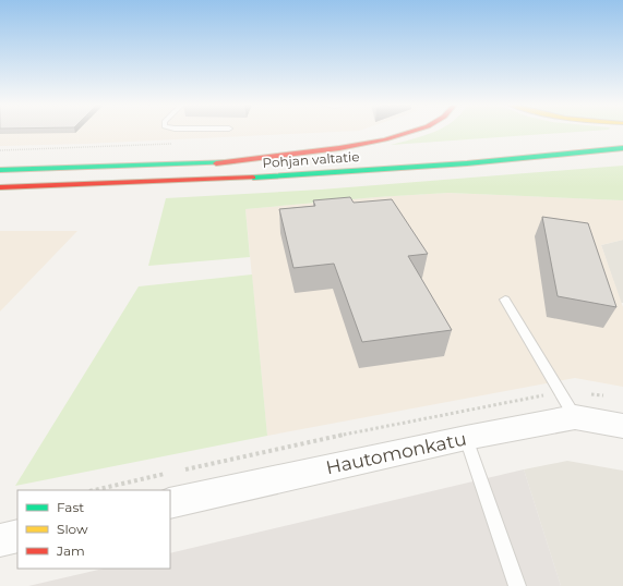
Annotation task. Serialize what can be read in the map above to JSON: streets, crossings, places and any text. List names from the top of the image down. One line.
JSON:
{"streets":{"highway":["Pohjan valtatie"],"street":["Hautomonkatu"]},"legend":["Fast","Slow","Jam"]}
